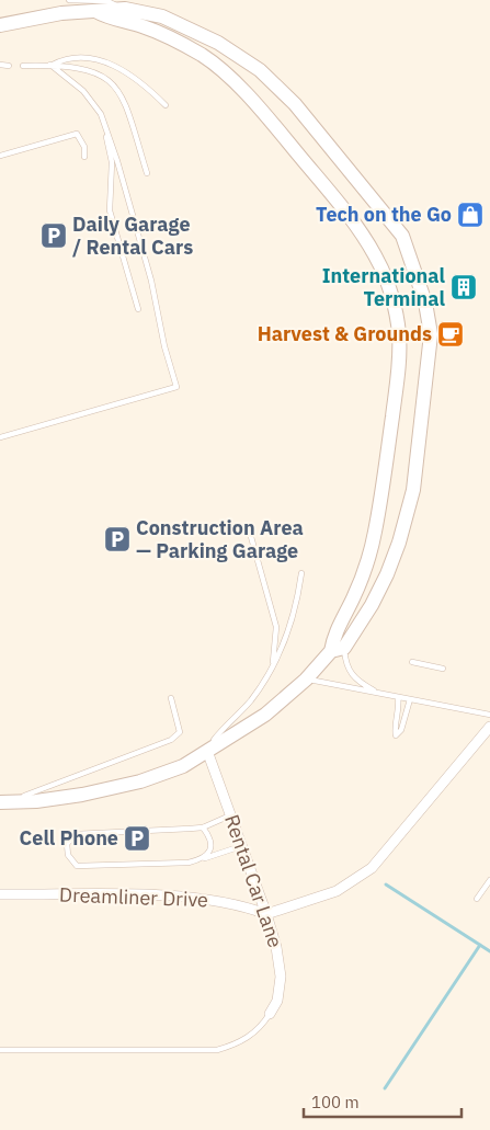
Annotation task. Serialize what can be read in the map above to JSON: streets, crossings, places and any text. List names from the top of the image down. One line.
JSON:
{"streets":{"street":["Rental Car Lane","Dreamliner Drive"]},"crossings":[["Rental Car Lane","Dreamliner Drive"]],"places":{"shop":["Tech on the Go"],"parking":["Daily Garage / Rental Cars","Construction Area — Parking Garage","Cell Phone"],"building":["International Terminal"],"cafe":["Harvest & Grounds"]},"scale_bar":"100 m"}
